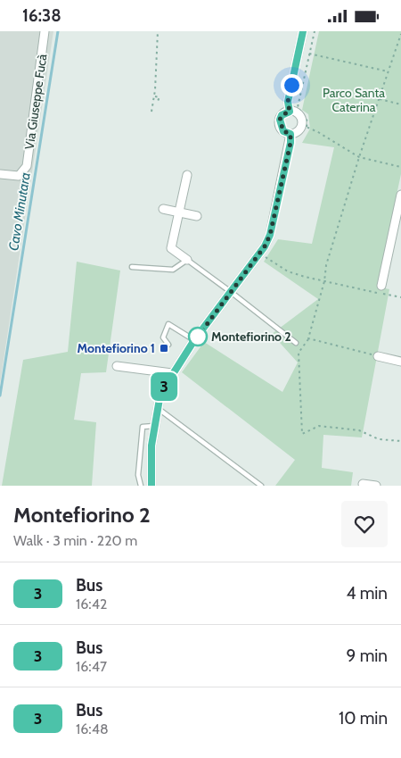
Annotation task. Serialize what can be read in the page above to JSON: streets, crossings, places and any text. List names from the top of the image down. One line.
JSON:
{"streets":{"street":["Via Giuseppe Fucà"]},"water":["Cavo Minutara"],"parks":["Parco Santa Caterina"],"places":{"other":["Montefiorino 2"],"transit":["Montefiorino 1"]},"lines":["bus line 3"],"page":{"status":"16:38","on_map":"3","heading":["Montefiorino 2","Walk · 3 min · 220 m"],"list":[{"mark":"3","name":"Bus","note":"16:42","value":"4 min"},{"mark":"3","name":"Bus","note":"16:47","value":"9 min"},{"mark":"3","name":"Bus","note":"16:48","value":"10 min"}]}}
